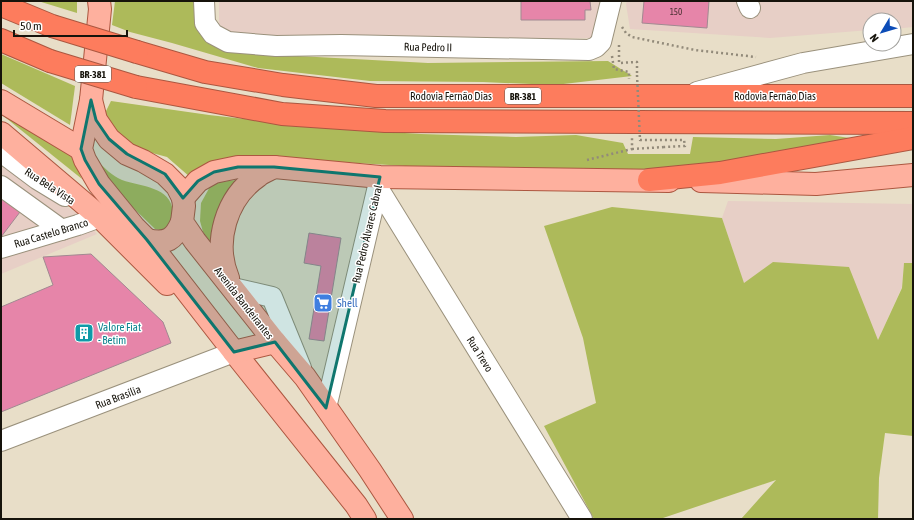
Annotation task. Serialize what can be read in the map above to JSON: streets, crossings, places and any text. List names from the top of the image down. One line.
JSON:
{"streets":{"highway":["BR-381","Rodovia Fernão Dias"],"main road":["Avenida Bandeirantes"],"street":["Rua Pedro II","Rua Bela Vista","Rua Castelo Branco","Rua Pedro Álvares Cabral","Rua Trevo","Rua Brasília"]},"crossings":[["Rua Bela Vista","Rua Castelo Branco"],["Rua Pedro Álvares Cabral","Avenida Bandeirantes"],["Rua Pedro Álvares Cabral","Rua Trevo"]],"places":{"supermarket":["Shell"],"building":["Valore Fiat - Betim"]},"house_numbers":["150"],"scale_bar":"50 m","north":"bottom left"}
